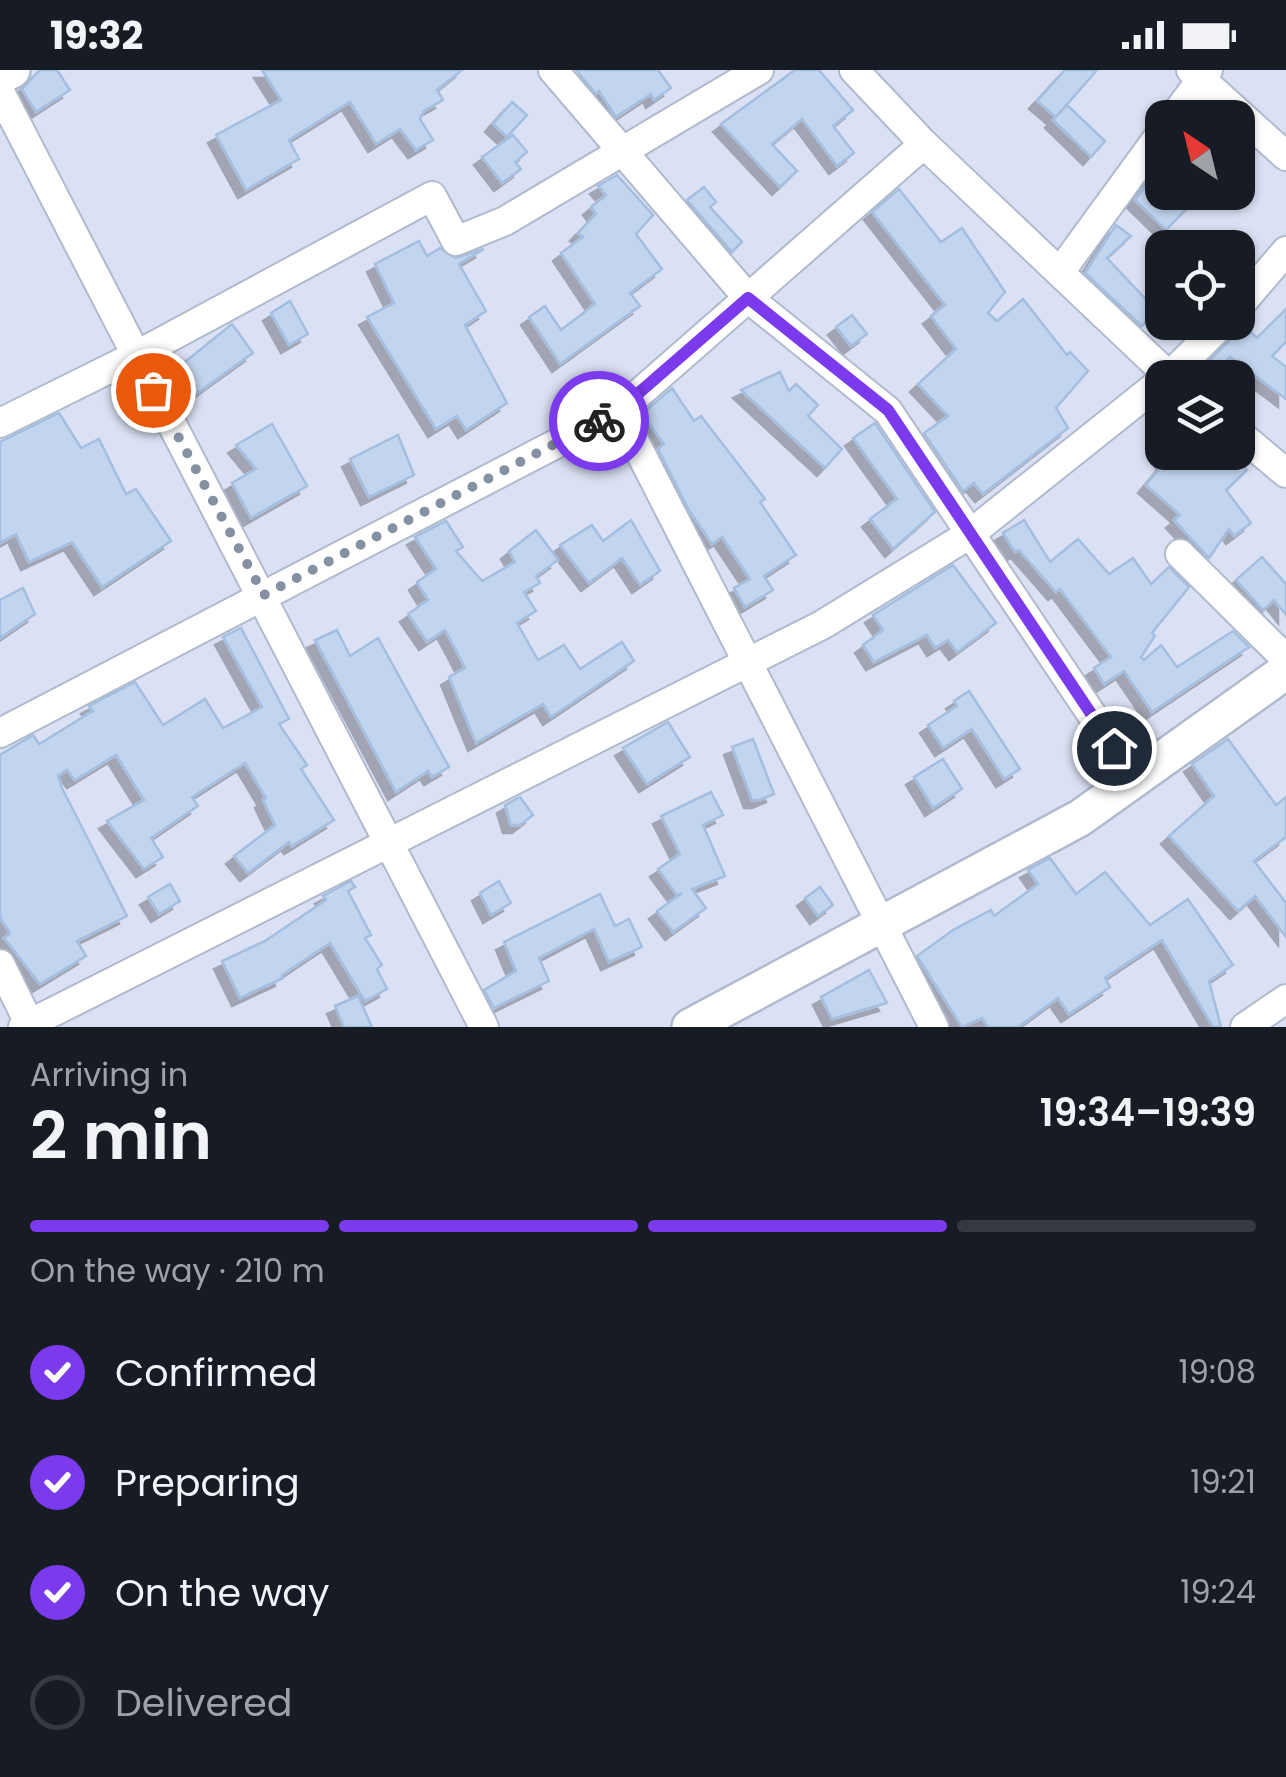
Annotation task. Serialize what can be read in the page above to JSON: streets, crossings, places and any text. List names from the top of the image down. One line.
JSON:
{"north":"top left","page":{"status":"19:32","heading":["2 min","Arriving in","19:34–19:39"],"bar":"On the way · 210 m","list":[["Confirmed","19:08"],["Preparing","19:21"],["On the way","19:24"],"Delivered"]}}
